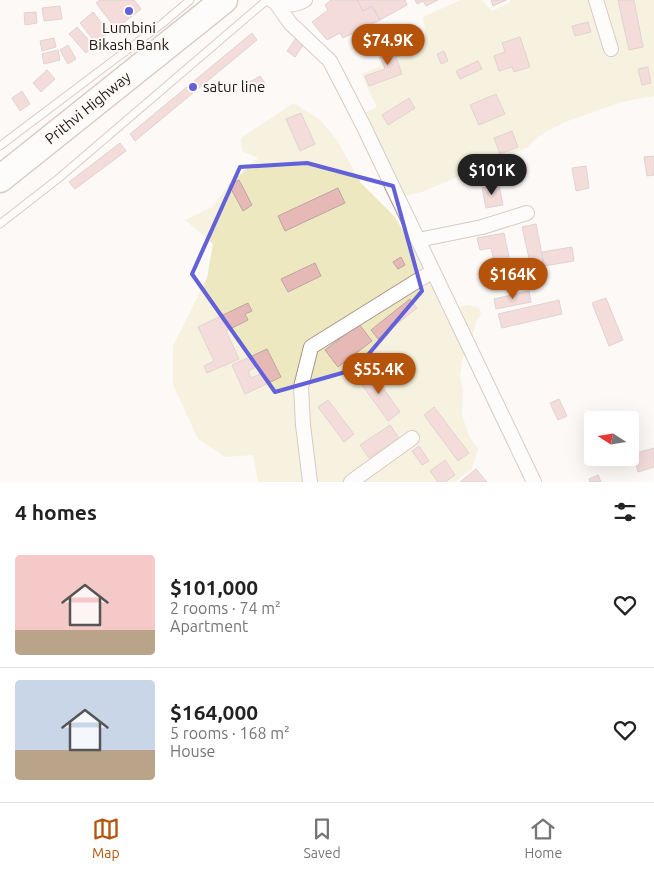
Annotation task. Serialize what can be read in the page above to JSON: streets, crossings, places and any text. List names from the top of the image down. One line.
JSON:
{"streets":{"highway":["Prithvi Highway"]},"places":["Lumbini Bikash Bank","satur line"],"north":"left","page":{"price":["$74.9K","$101K","$164K","$55.4K"],"heading":"4 homes","list":[{"name":"$101,000","note":"2 rooms · 74 m² · Apartment"},{"name":"$164,000","note":"5 rooms · 168 m² · House"}],"tabs":["Map","Saved","Home"]}}
